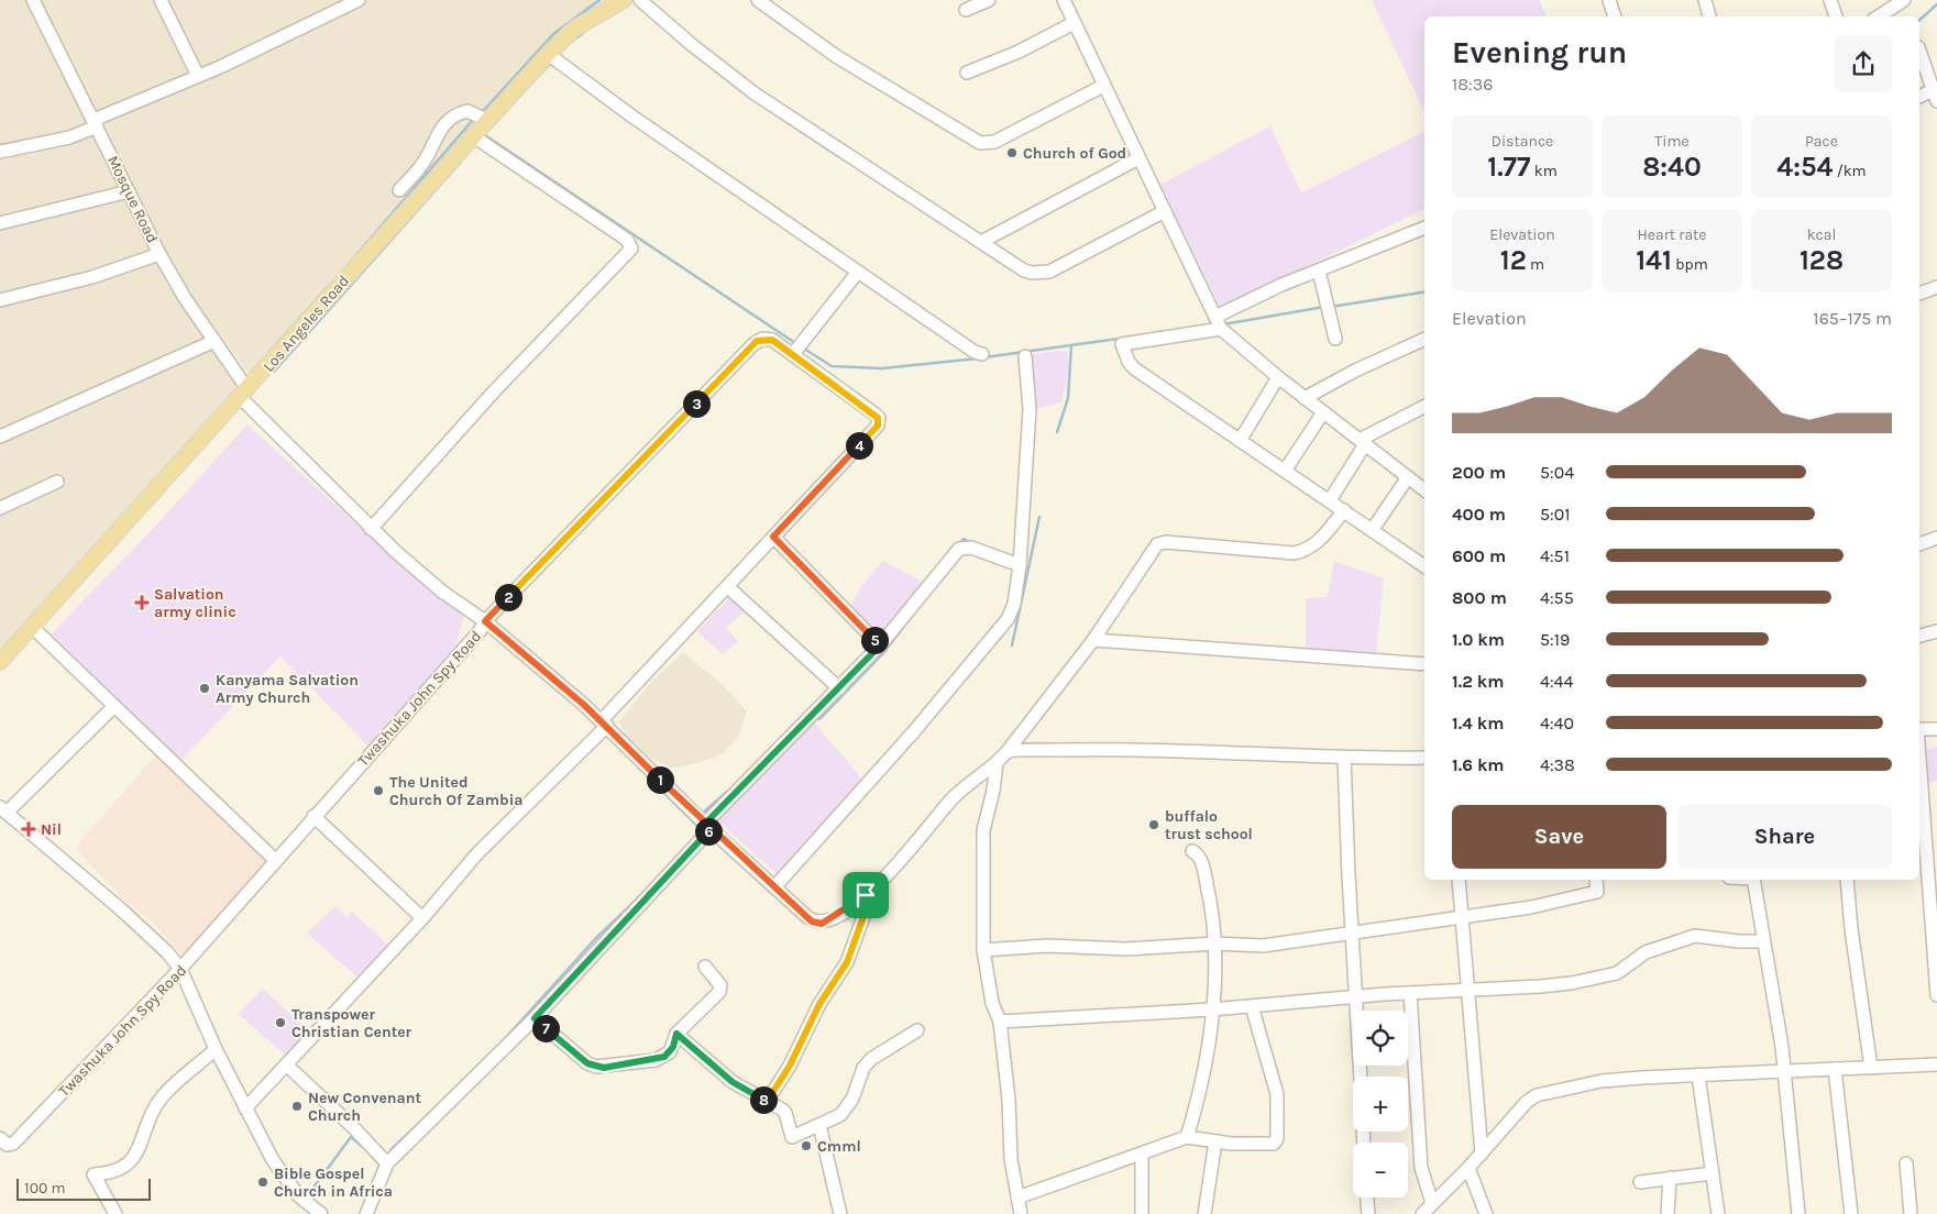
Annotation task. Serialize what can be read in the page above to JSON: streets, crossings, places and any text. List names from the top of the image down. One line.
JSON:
{"streets":{"main road":["Los Angeles Road"],"street":["Mosque Road","Twashuka John Spy Road"]},"crossings":[["Mosque Road","Los Angeles Road"],["Mosque Road","Twashuka John Spy Road"]],"places":{"other":["Church of God","Kanyama Salvation Army Church","The United Church Of Zambia","buffalo trust school","Transpower Christian Center","New Convenant Church","Cmml","Bible Gospel Church in Africa"],"health":["Salvation army clinic","Nil"]},"scale_bar":"100 m","page":{"heading":["Evening run","18:36"],"stats":[["Distance","1.77 km"],["Time","8:40"],["Pace","4:54 /km"],["Elevation","12 m"],["Heart rate","141 bpm"],["kcal","128"]],"chart":["Elevation","165–175 m"],"pins":["3","4","2","5","1","6","7","8"],"list":[{"name":"200 m","note":"5:04"},{"name":"400 m","note":"5:01"},{"name":"600 m","note":"4:51"},{"name":"800 m","note":"4:55"},{"name":"1.0 km","note":"5:19"},{"name":"1.2 km","note":"4:44"},{"name":"1.4 km","note":"4:40"},{"name":"1.6 km","note":"4:38"}],"buttons":["Save","Share"],"map_buttons":["+","−"],"scale":"100 m"}}
